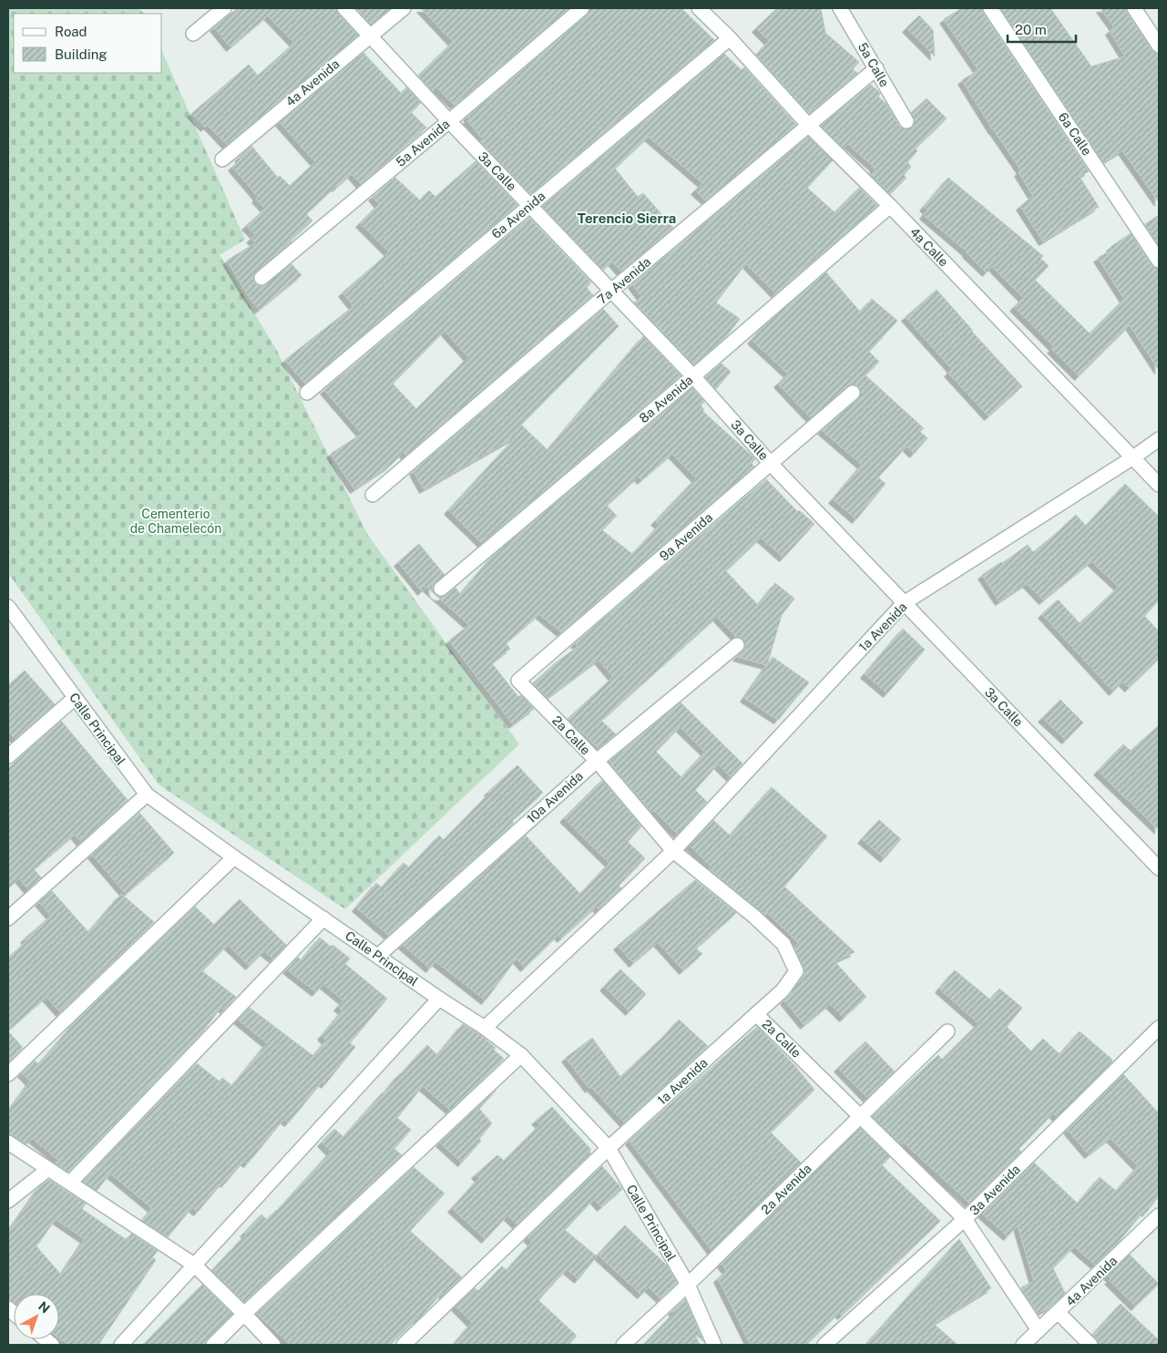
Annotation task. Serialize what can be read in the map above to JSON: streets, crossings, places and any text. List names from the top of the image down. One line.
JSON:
{"streets":{"street":["5a Calle","4a Avenida","6a Calle","5a Avenida","3a Calle","6a Avenida","4a Calle","7a Avenida","8a Avenida","9a Avenida","1a Avenida","Calle Principal","2a Calle","10a Avenida","2a Avenida","3a Avenida"]},"crossings":[["5a Calle","7a Avenida"],["4a Avenida","3a Calle"],["4a Avenida","2a Calle"],["5a Avenida","3a Calle"],["3a Calle","6a Avenida"],["3a Calle","7a Avenida"],["3a Calle","8a Avenida"],["3a Calle","9a Avenida"],["3a Calle","1a Avenida"],["6a Avenida","4a Calle"],["4a Calle","7a Avenida"],["4a Calle","8a Avenida"],["4a Calle","1a Avenida"],["9a Avenida","2a Calle"],["1a Avenida","Calle Principal"],["1a Avenida","2a Calle"],["Calle Principal","10a Avenida"],["Calle Principal","2a Avenida"],["2a Calle","10a Avenida"],["2a Calle","2a Avenida"],["2a Calle","3a Avenida"]],"districts":["Terencio Sierra"],"parks":["Cementerio de Chamelecón"],"legend":["Road","Building"],"scale_bar":"20 m","north":"top right"}
